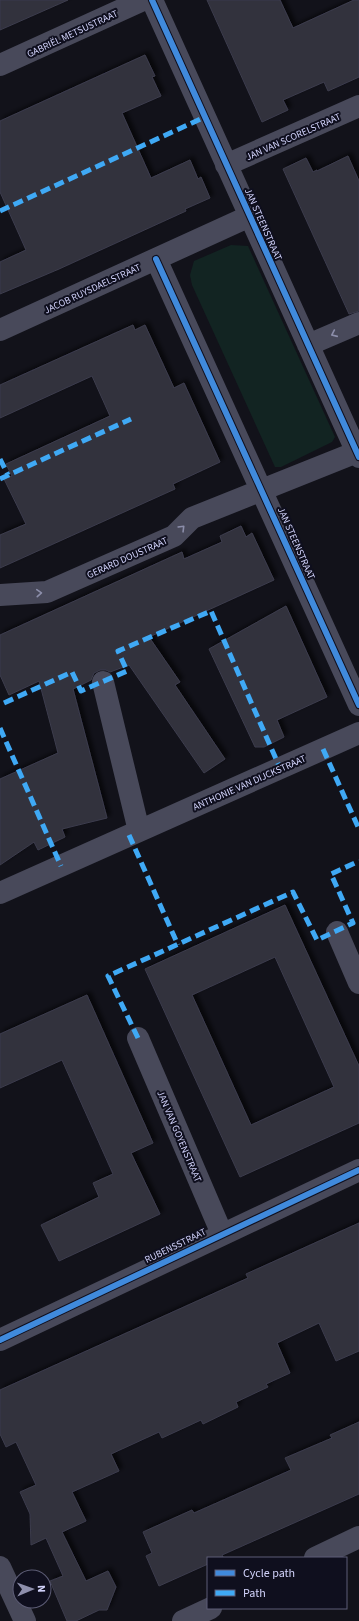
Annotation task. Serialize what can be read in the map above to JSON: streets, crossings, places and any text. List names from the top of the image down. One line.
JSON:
{"streets":{"street":["GABRIËL METSUSTRAAT","JAN VAN SCORELSTRAAT","JAN STEENSTRAAT","JACOB RUYSDAELSTRAAT","GERARD DOUSTRAAT","ANTHONIE VAN DIJCKSTRAAT","JAN VAN GOYENSTRAAT","RUBENSSTRAAT"]},"crossings":[["JAN VAN SCORELSTRAAT","JAN STEENSTRAAT"],["JAN STEENSTRAAT","JACOB RUYSDAELSTRAAT"],["JAN STEENSTRAAT","GERARD DOUSTRAAT"],["JAN VAN GOYENSTRAAT","RUBENSSTRAAT"]],"one_way":["GERARD DOUSTRAAT"],"legend":["Cycle path","Path"],"north":"right"}
